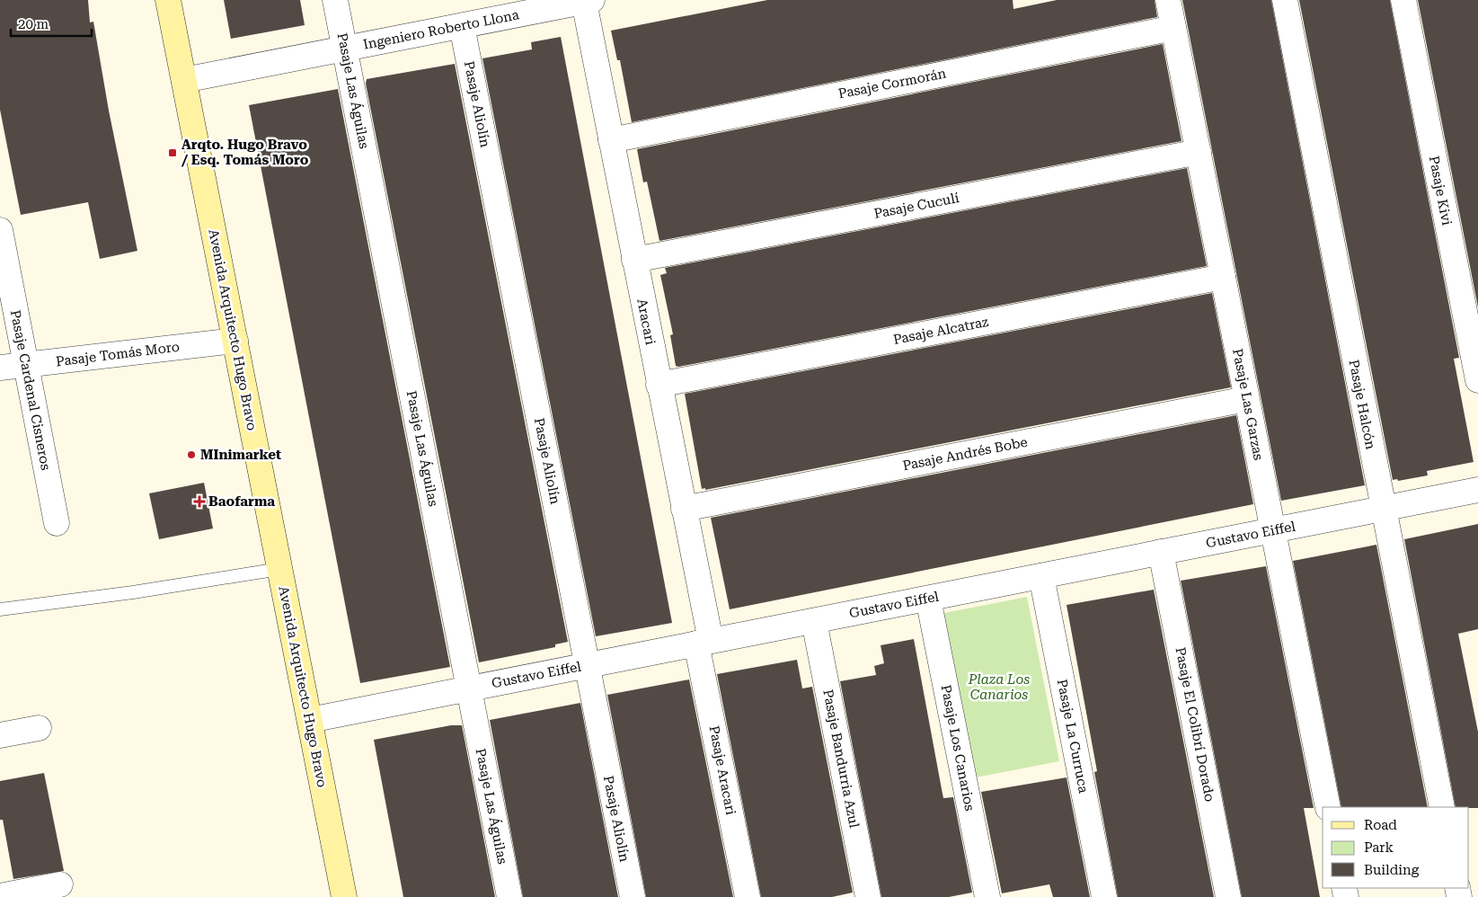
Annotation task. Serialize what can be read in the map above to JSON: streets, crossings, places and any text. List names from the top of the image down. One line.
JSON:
{"streets":{"street":["Ingeniero Roberto Llona","Pasaje Cormorán","Pasaje Las Águilas","Pasaje Aliolín","Pasaje Kivi","Pasaje Cuculí","Aracari","Avenida Arquitecto Hugo Bravo","Pasaje Alcatraz","Pasaje Tomás Moro","Pasaje Cardenal Cisneros","Pasaje Las Garzas","Pasaje Halcón","Pasaje Andrés Bobe","Gustavo Eiffel","Pasaje El Colibrí Dorado","Pasaje La Curruca","Pasaje Los Canarios","Pasaje Bandurria Azul","Pasaje Aracari"]},"crossings":[["Ingeniero Roberto Llona","Pasaje Las Águilas"],["Ingeniero Roberto Llona","Pasaje Aliolín"],["Ingeniero Roberto Llona","Aracari"],["Ingeniero Roberto Llona","Avenida Arquitecto Hugo Bravo"],["Pasaje Cormorán","Aracari"],["Pasaje Cormorán","Pasaje Las Garzas"],["Pasaje Las Águilas","Gustavo Eiffel"],["Pasaje Aliolín","Gustavo Eiffel"],["Pasaje Cuculí","Aracari"],["Pasaje Cuculí","Pasaje Las Garzas"],["Aracari","Pasaje Alcatraz"],["Aracari","Pasaje Andrés Bobe"],["Aracari","Gustavo Eiffel"],["Aracari","Pasaje Aracari"],["Avenida Arquitecto Hugo Bravo","Pasaje Tomás Moro"],["Avenida Arquitecto Hugo Bravo","Gustavo Eiffel"],["Pasaje Alcatraz","Pasaje Las Garzas"],["Pasaje Tomás Moro","Pasaje Cardenal Cisneros"],["Pasaje Las Garzas","Pasaje Andrés Bobe"],["Pasaje Las Garzas","Gustavo Eiffel"],["Pasaje Halcón","Gustavo Eiffel"],["Gustavo Eiffel","Pasaje El Colibrí Dorado"],["Gustavo Eiffel","Pasaje La Curruca"],["Gustavo Eiffel","Pasaje Los Canarios"],["Gustavo Eiffel","Pasaje Bandurria Azul"],["Gustavo Eiffel","Pasaje Aracari"]],"parks":["Plaza Los Canarios"],"places":{"transit":["Arqto. Hugo Bravo / Esq. Tomás Moro"],"other":["MInimarket"],"health":["Baofarma"]},"legend":["Road","Park","Building"],"scale_bar":"20 m"}
